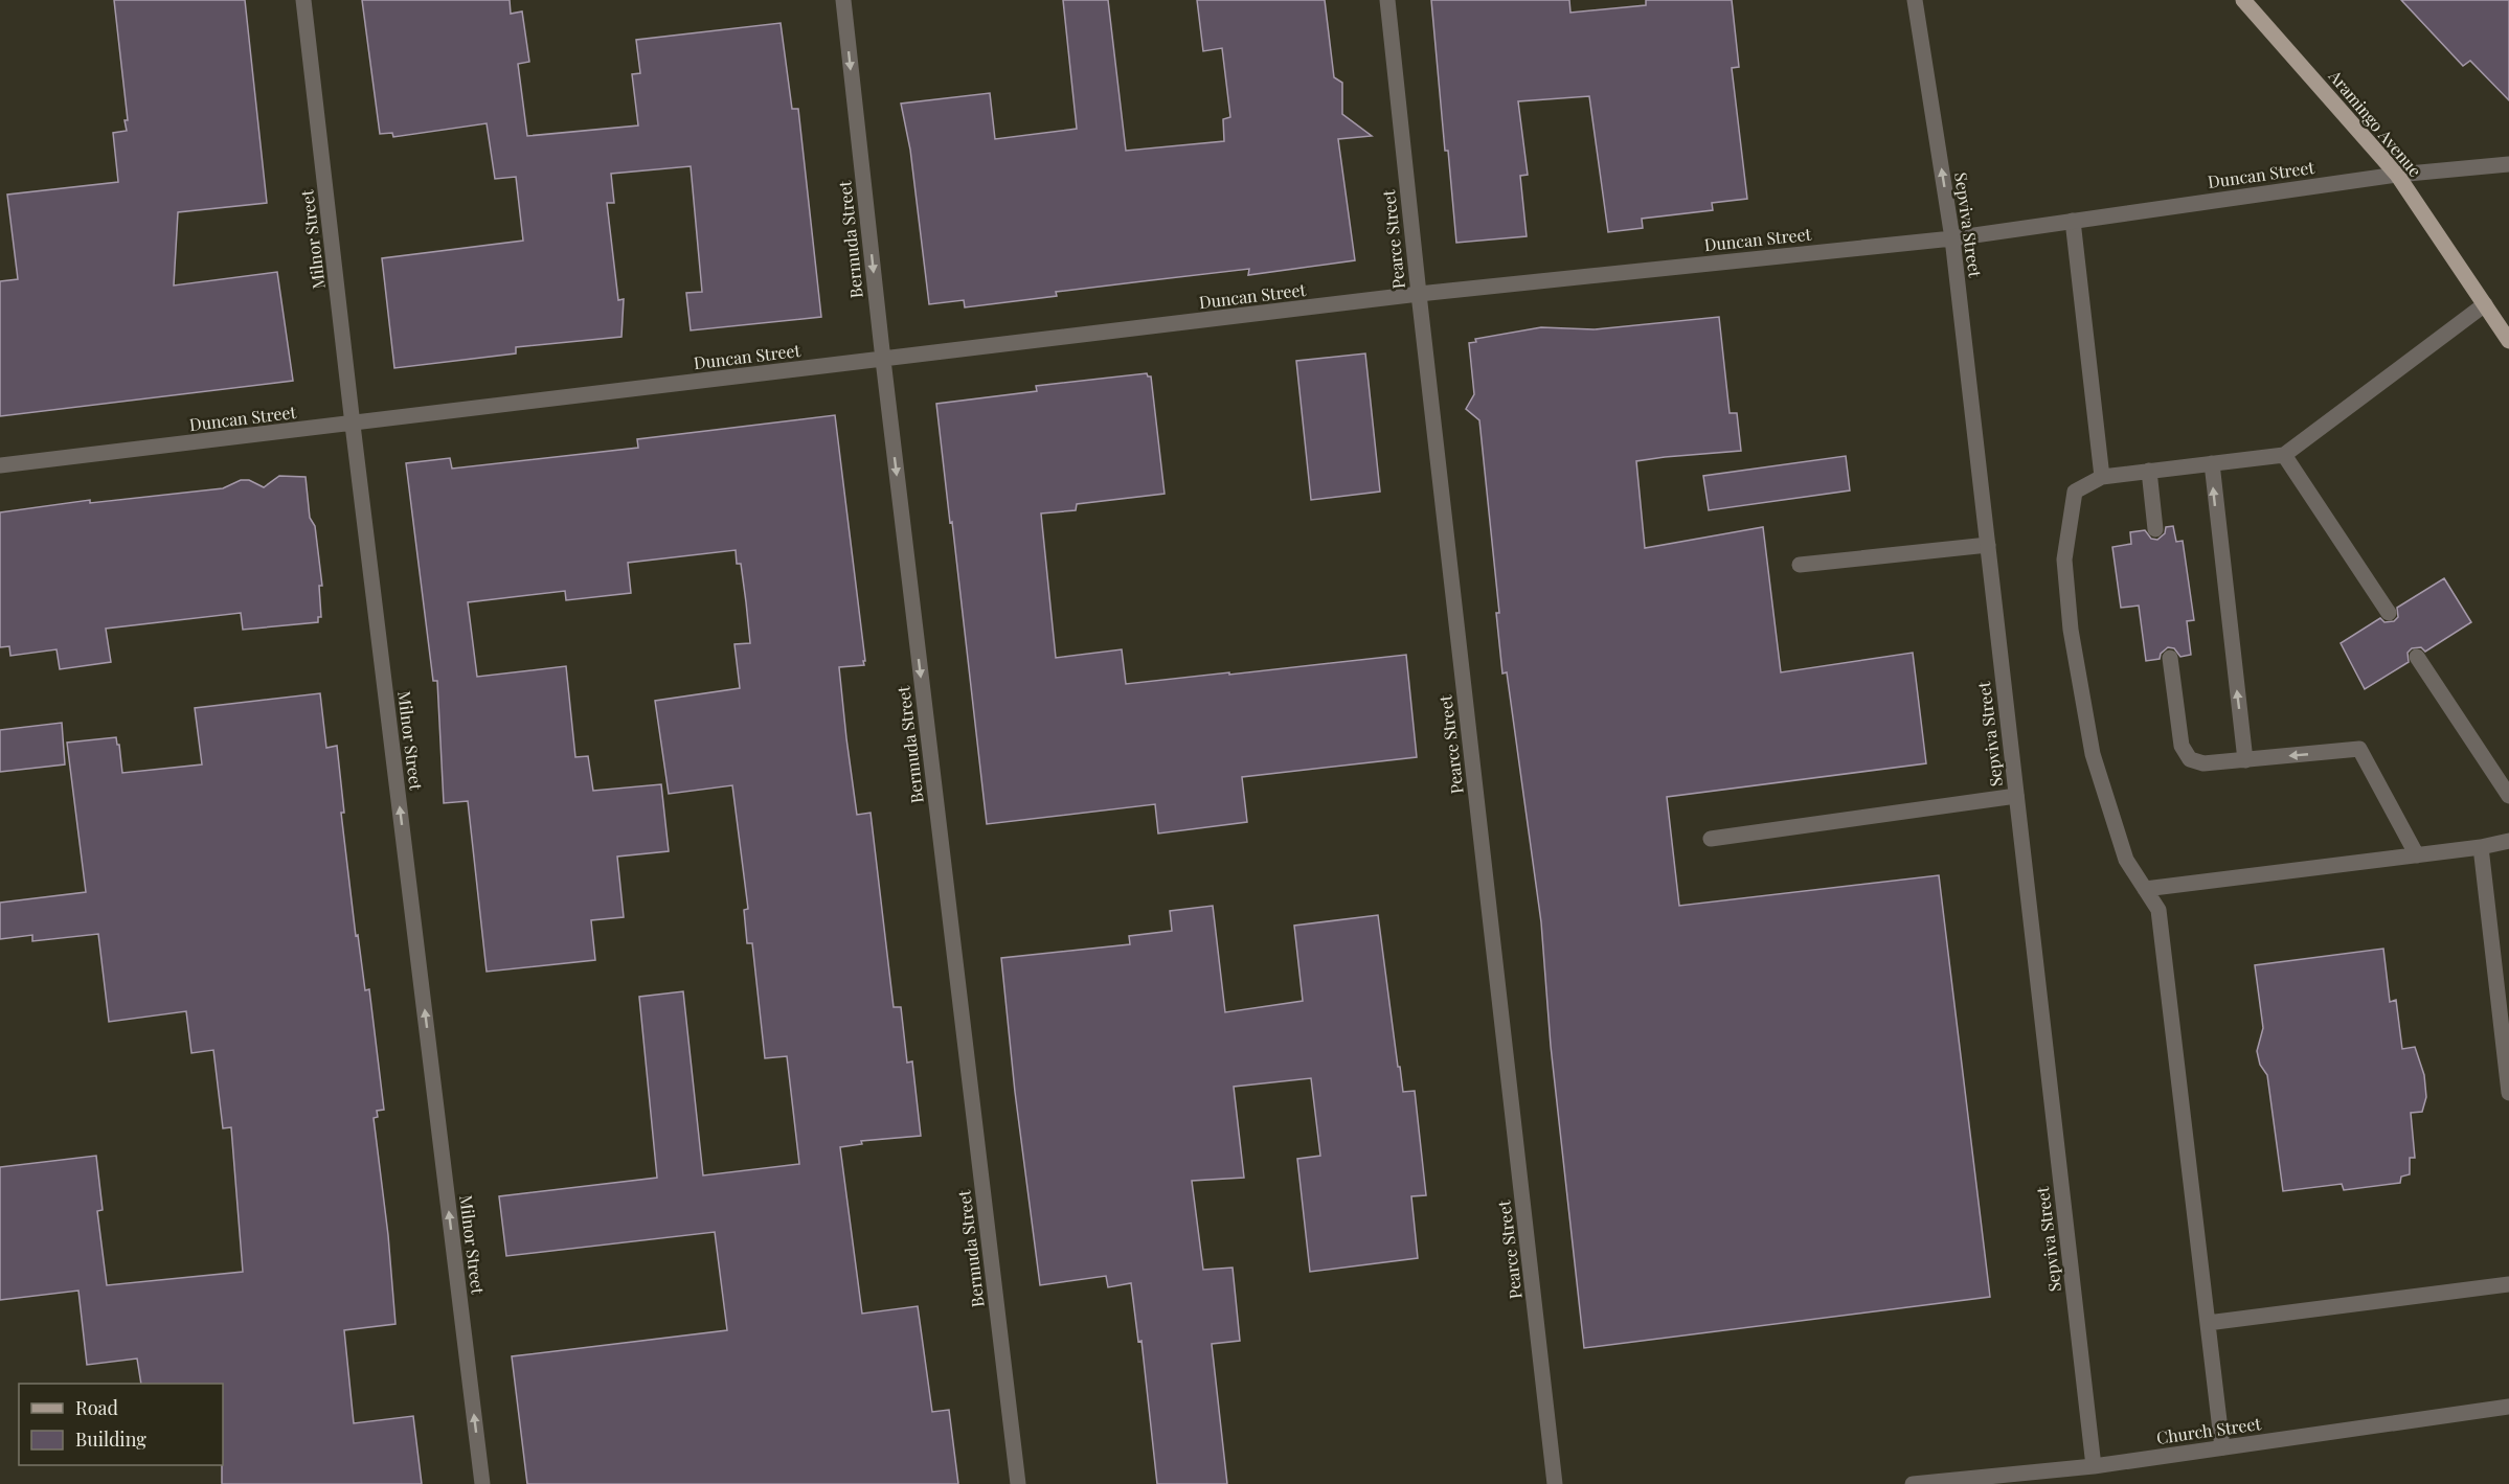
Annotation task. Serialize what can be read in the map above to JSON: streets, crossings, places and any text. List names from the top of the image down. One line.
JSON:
{"streets":{"main road":["Aramingo Avenue"],"street":["Duncan Street","Sepviva Street","Milnor Street","Bermuda Street","Pearce Street","Church Street"]},"crossings":[["Aramingo Avenue","Duncan Street"],["Duncan Street","Sepviva Street"],["Duncan Street","Milnor Street"],["Duncan Street","Bermuda Street"],["Duncan Street","Pearce Street"],["Sepviva Street","Church Street"]],"one_way":["Milnor Street","Bermuda Street"],"legend":["Road","Building"]}
